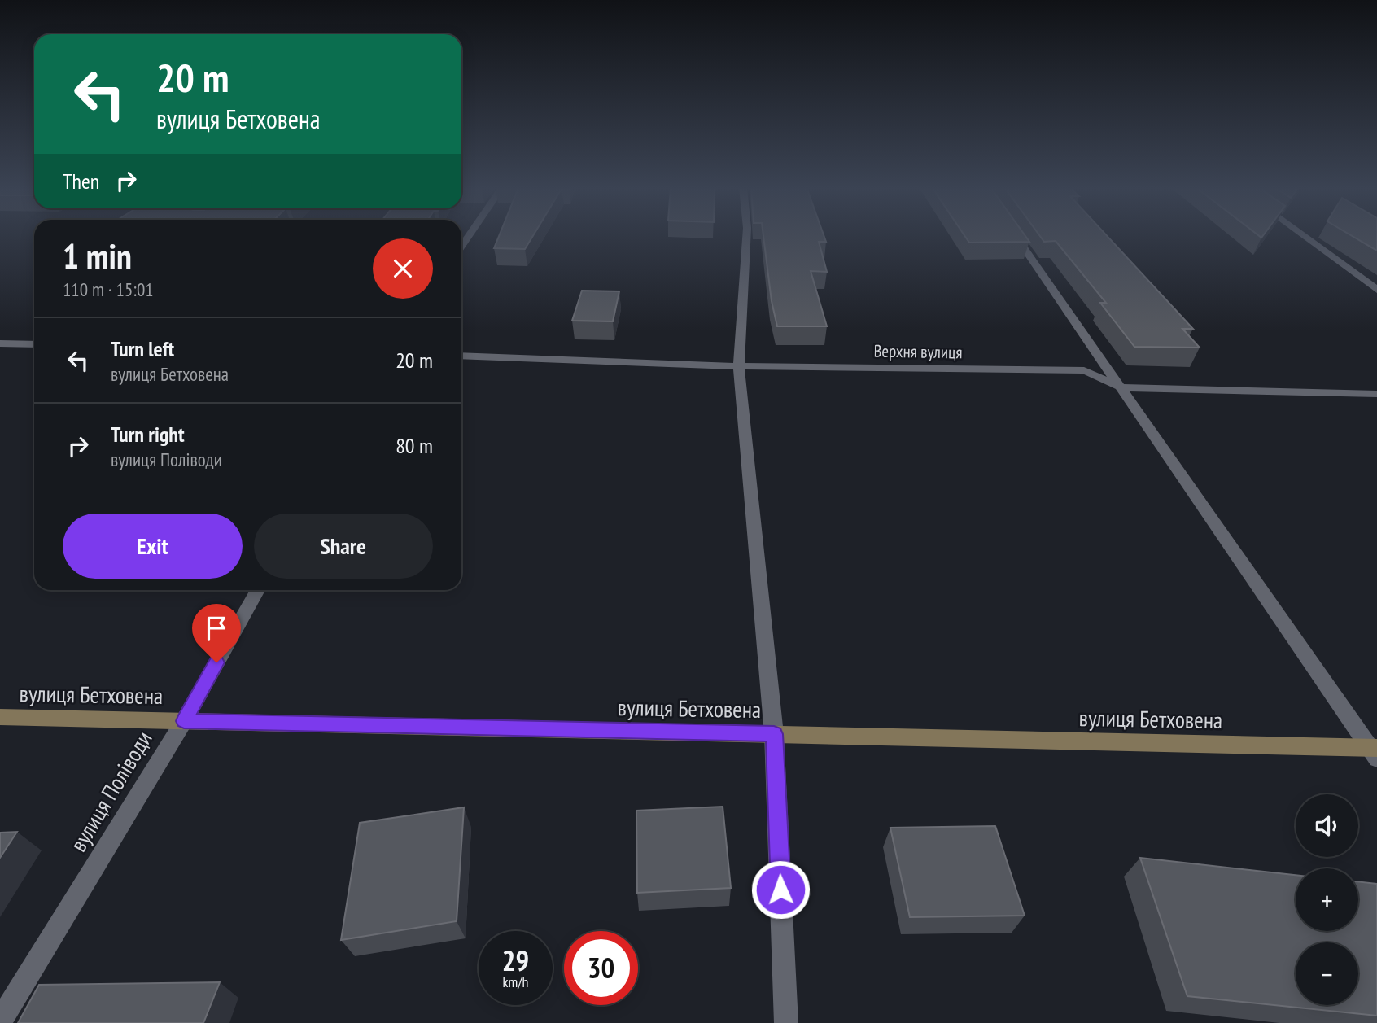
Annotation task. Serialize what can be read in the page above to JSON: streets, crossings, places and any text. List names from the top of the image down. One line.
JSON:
{"streets":{"street":["Верхня вулиця","вулиця Бетховена","вулиця Поліводи"]},"crossings":[["вулиця Бетховена","вулиця Поліводи"]],"page":{"turn":["20 m","вулиця Бетховена"],"then":"Then","heading":["1 min","110 m · 15:01"],"list":[{"name":"Turn left","note":"вулиця Бетховена","value":"20 m"},{"name":"Turn right","note":"вулиця Поліводи","value":"80 m"}],"buttons":["Exit","Share"],"map_buttons":["+","−"],"speed":"29 km/h","limit":"30"}}
